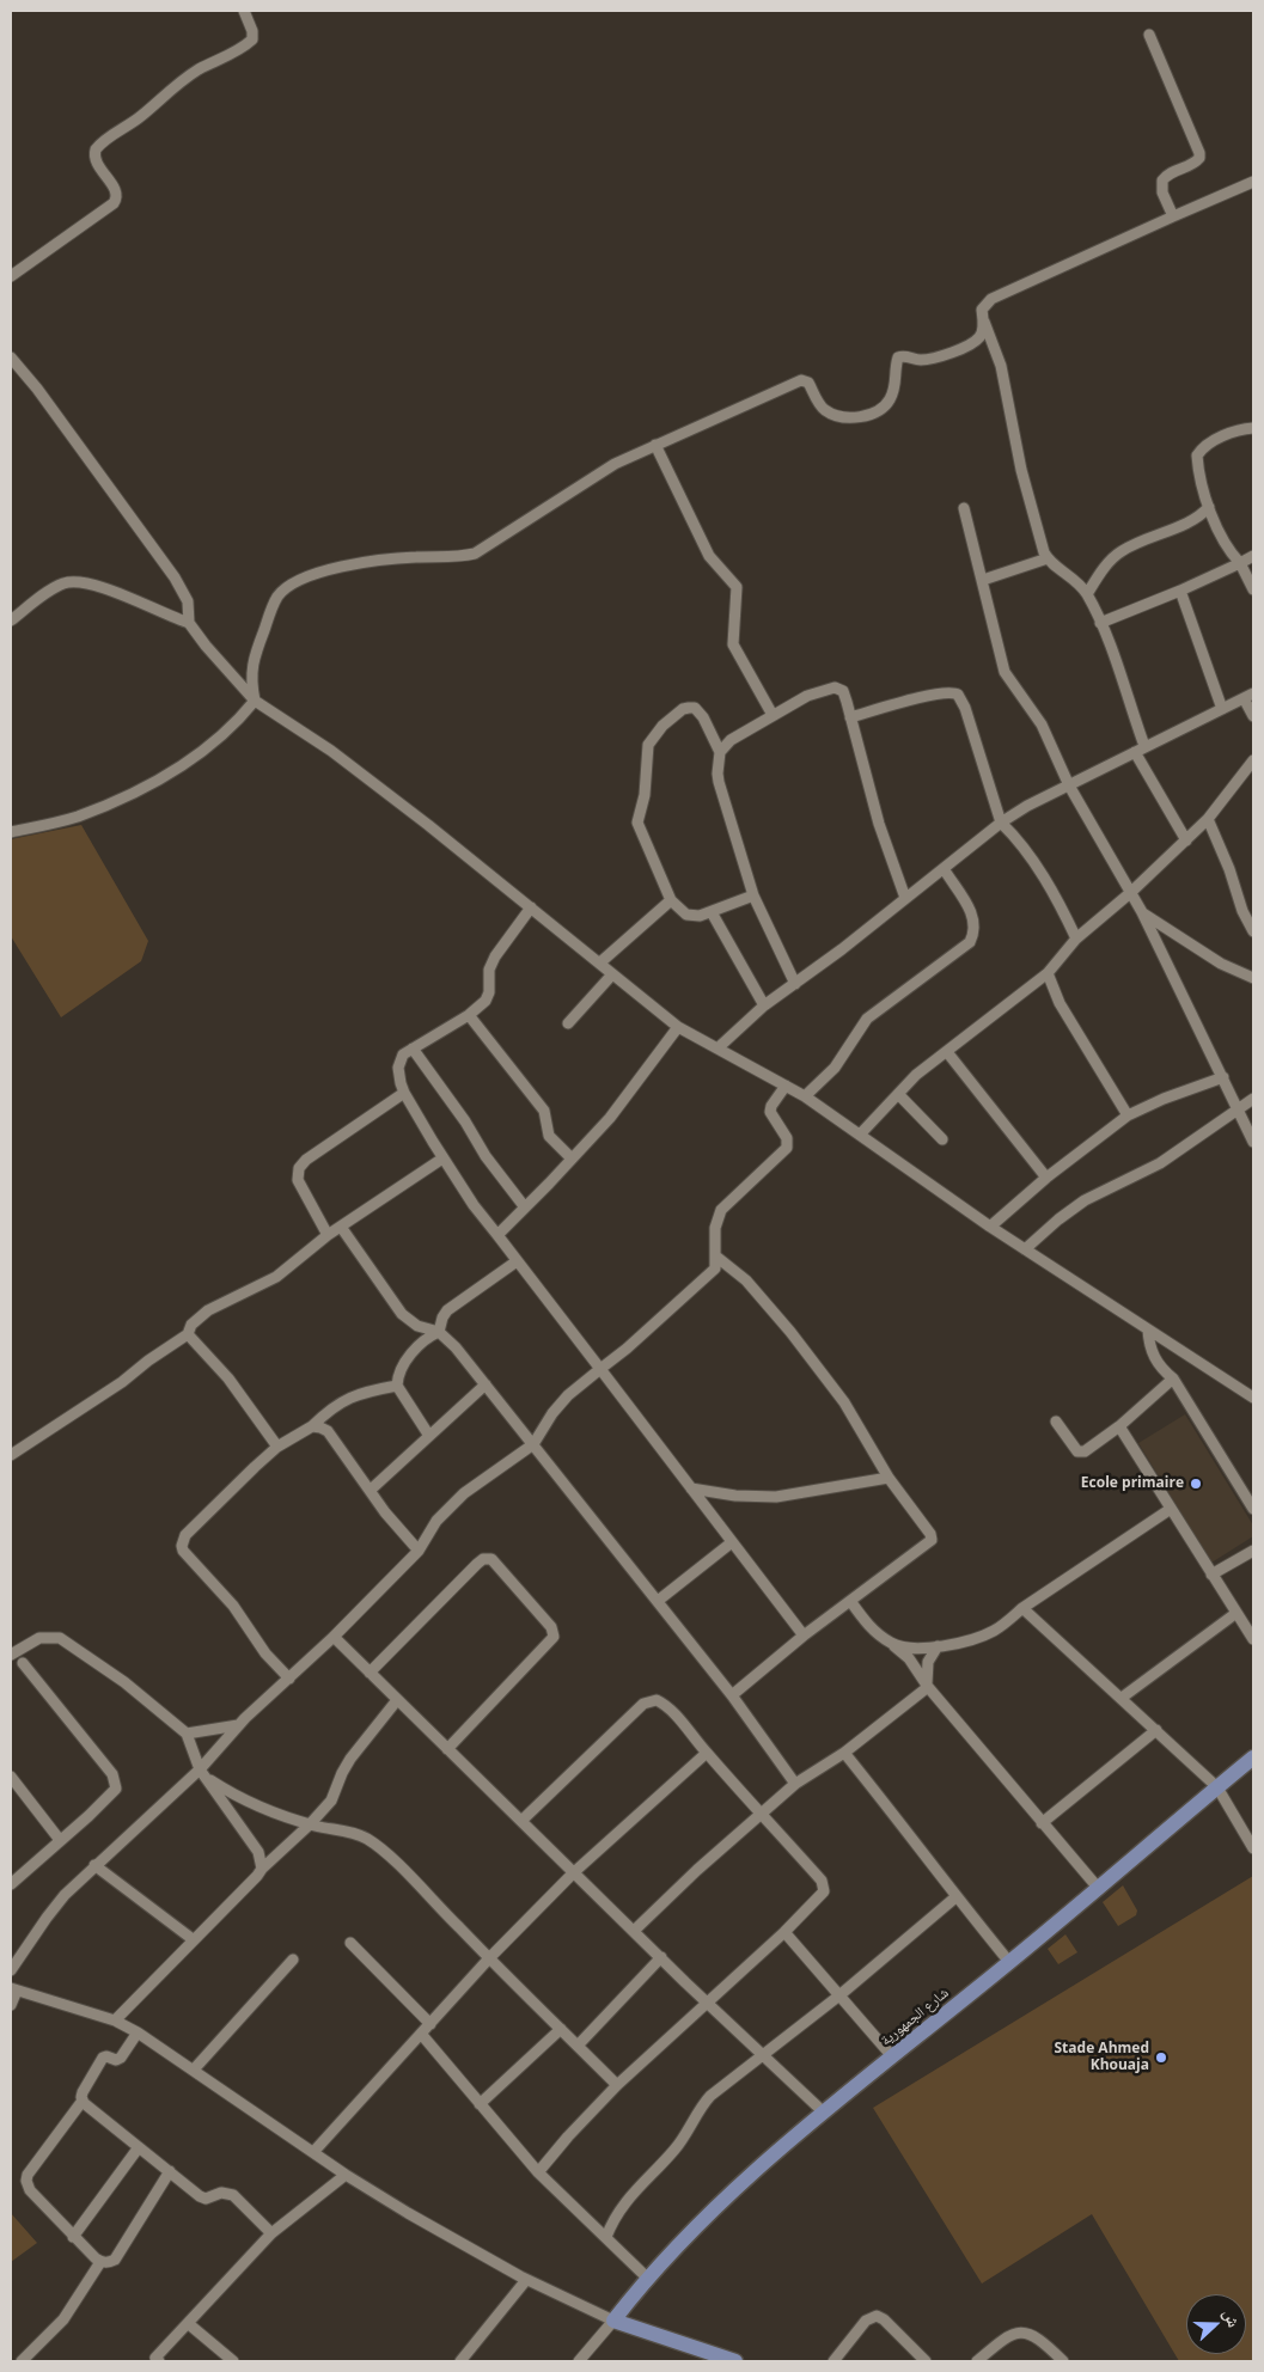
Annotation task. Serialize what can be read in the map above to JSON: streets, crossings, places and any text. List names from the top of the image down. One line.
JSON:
{"streets":{"main road":["شارع الجمهورية"]},"places":["Ecole primaire","Stade Ahmed Khouaja"],"north":"right"}
